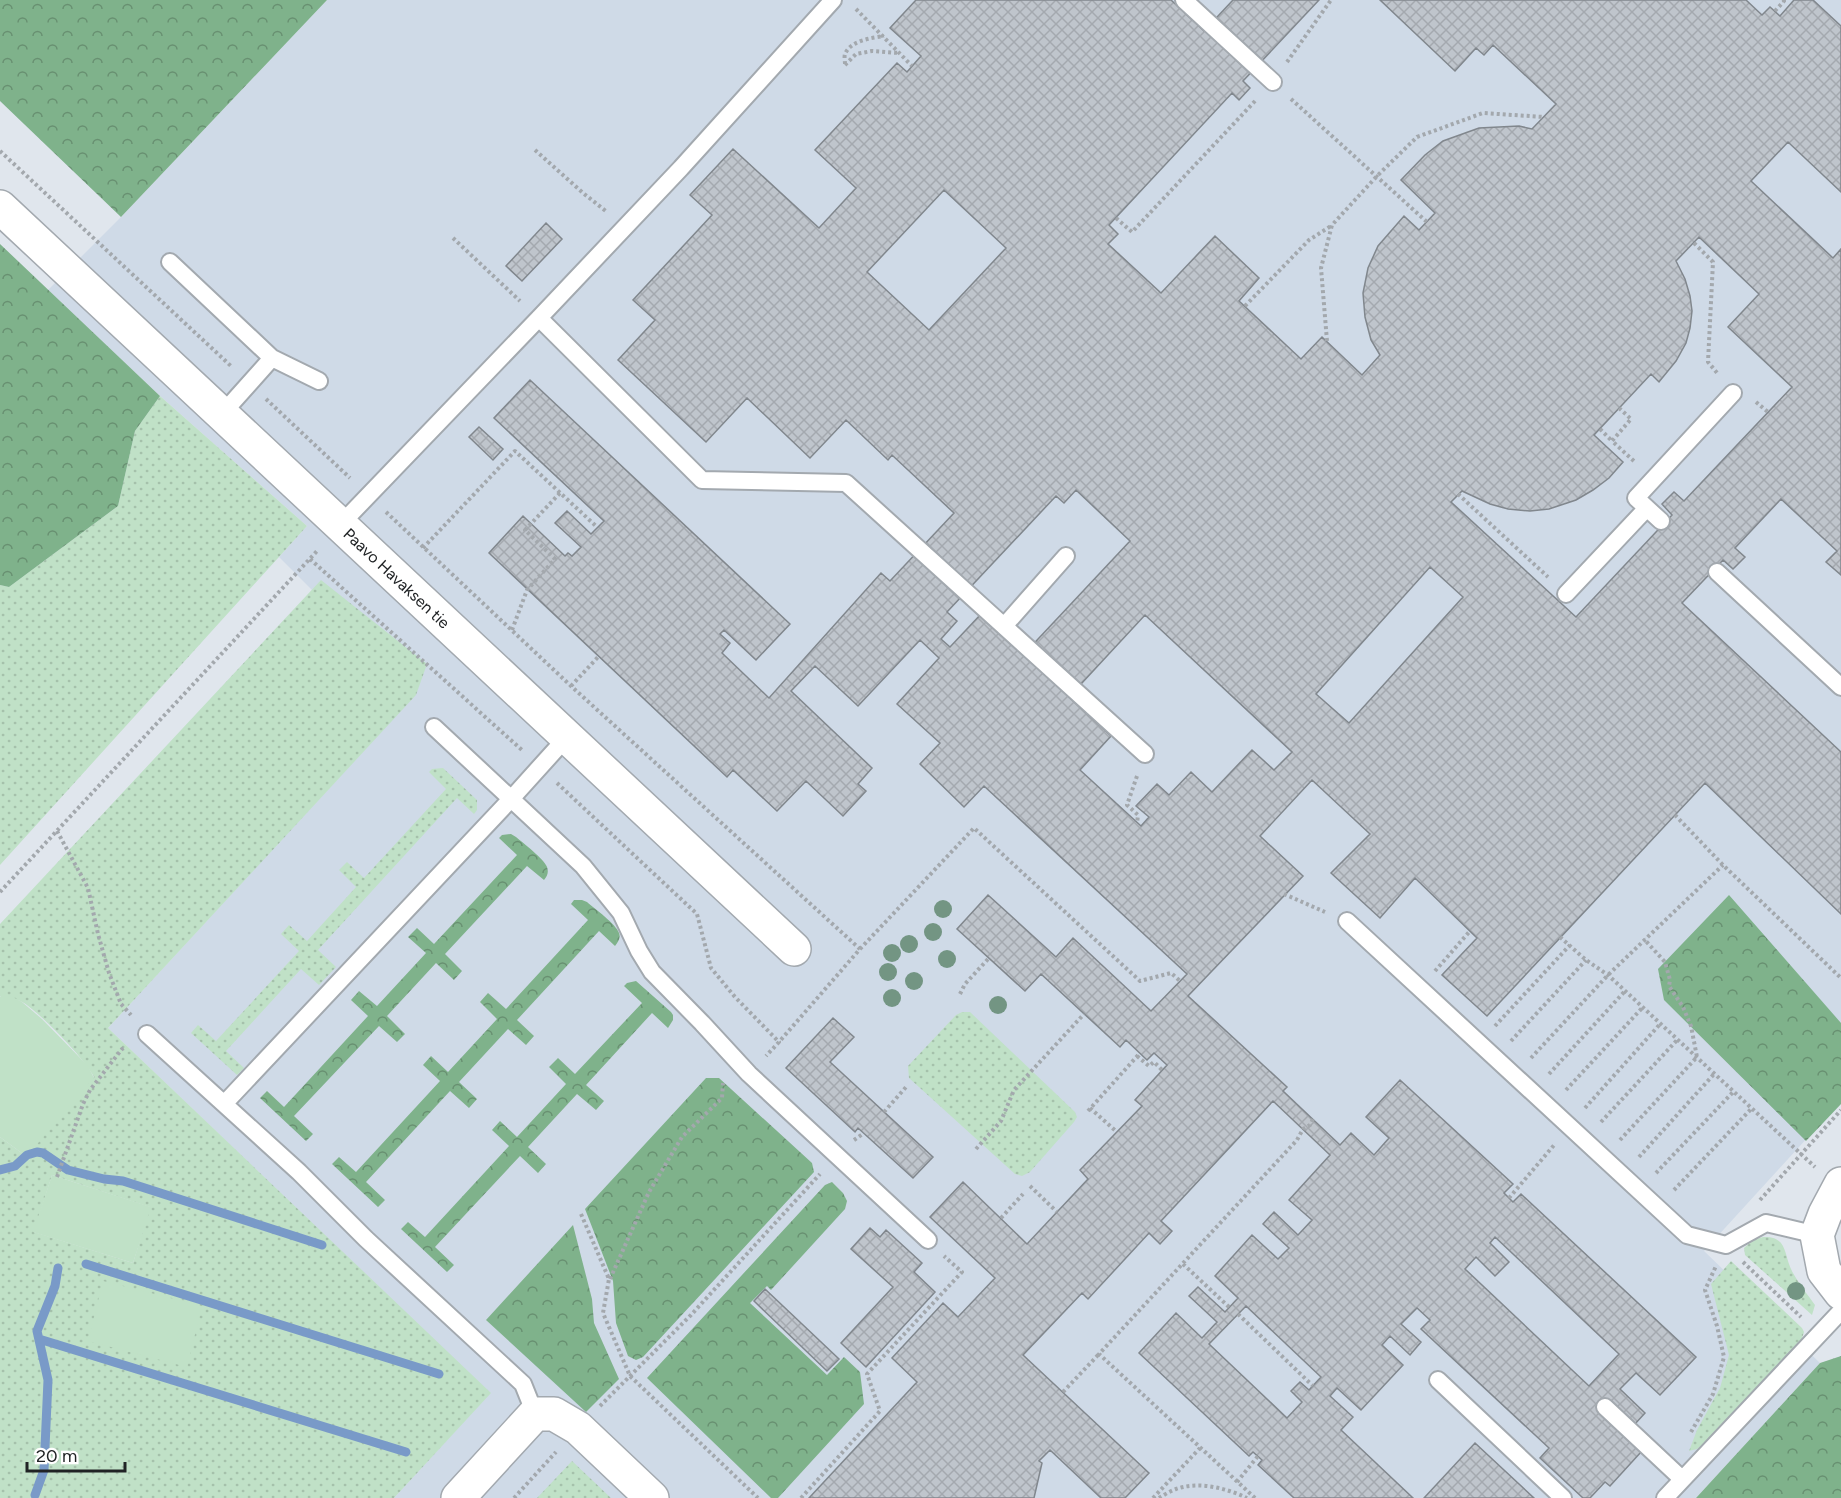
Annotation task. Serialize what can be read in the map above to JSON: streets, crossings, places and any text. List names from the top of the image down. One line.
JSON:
{"streets":{"street":["Paavo Havaksen tie"]},"scale_bar":"20 m"}
